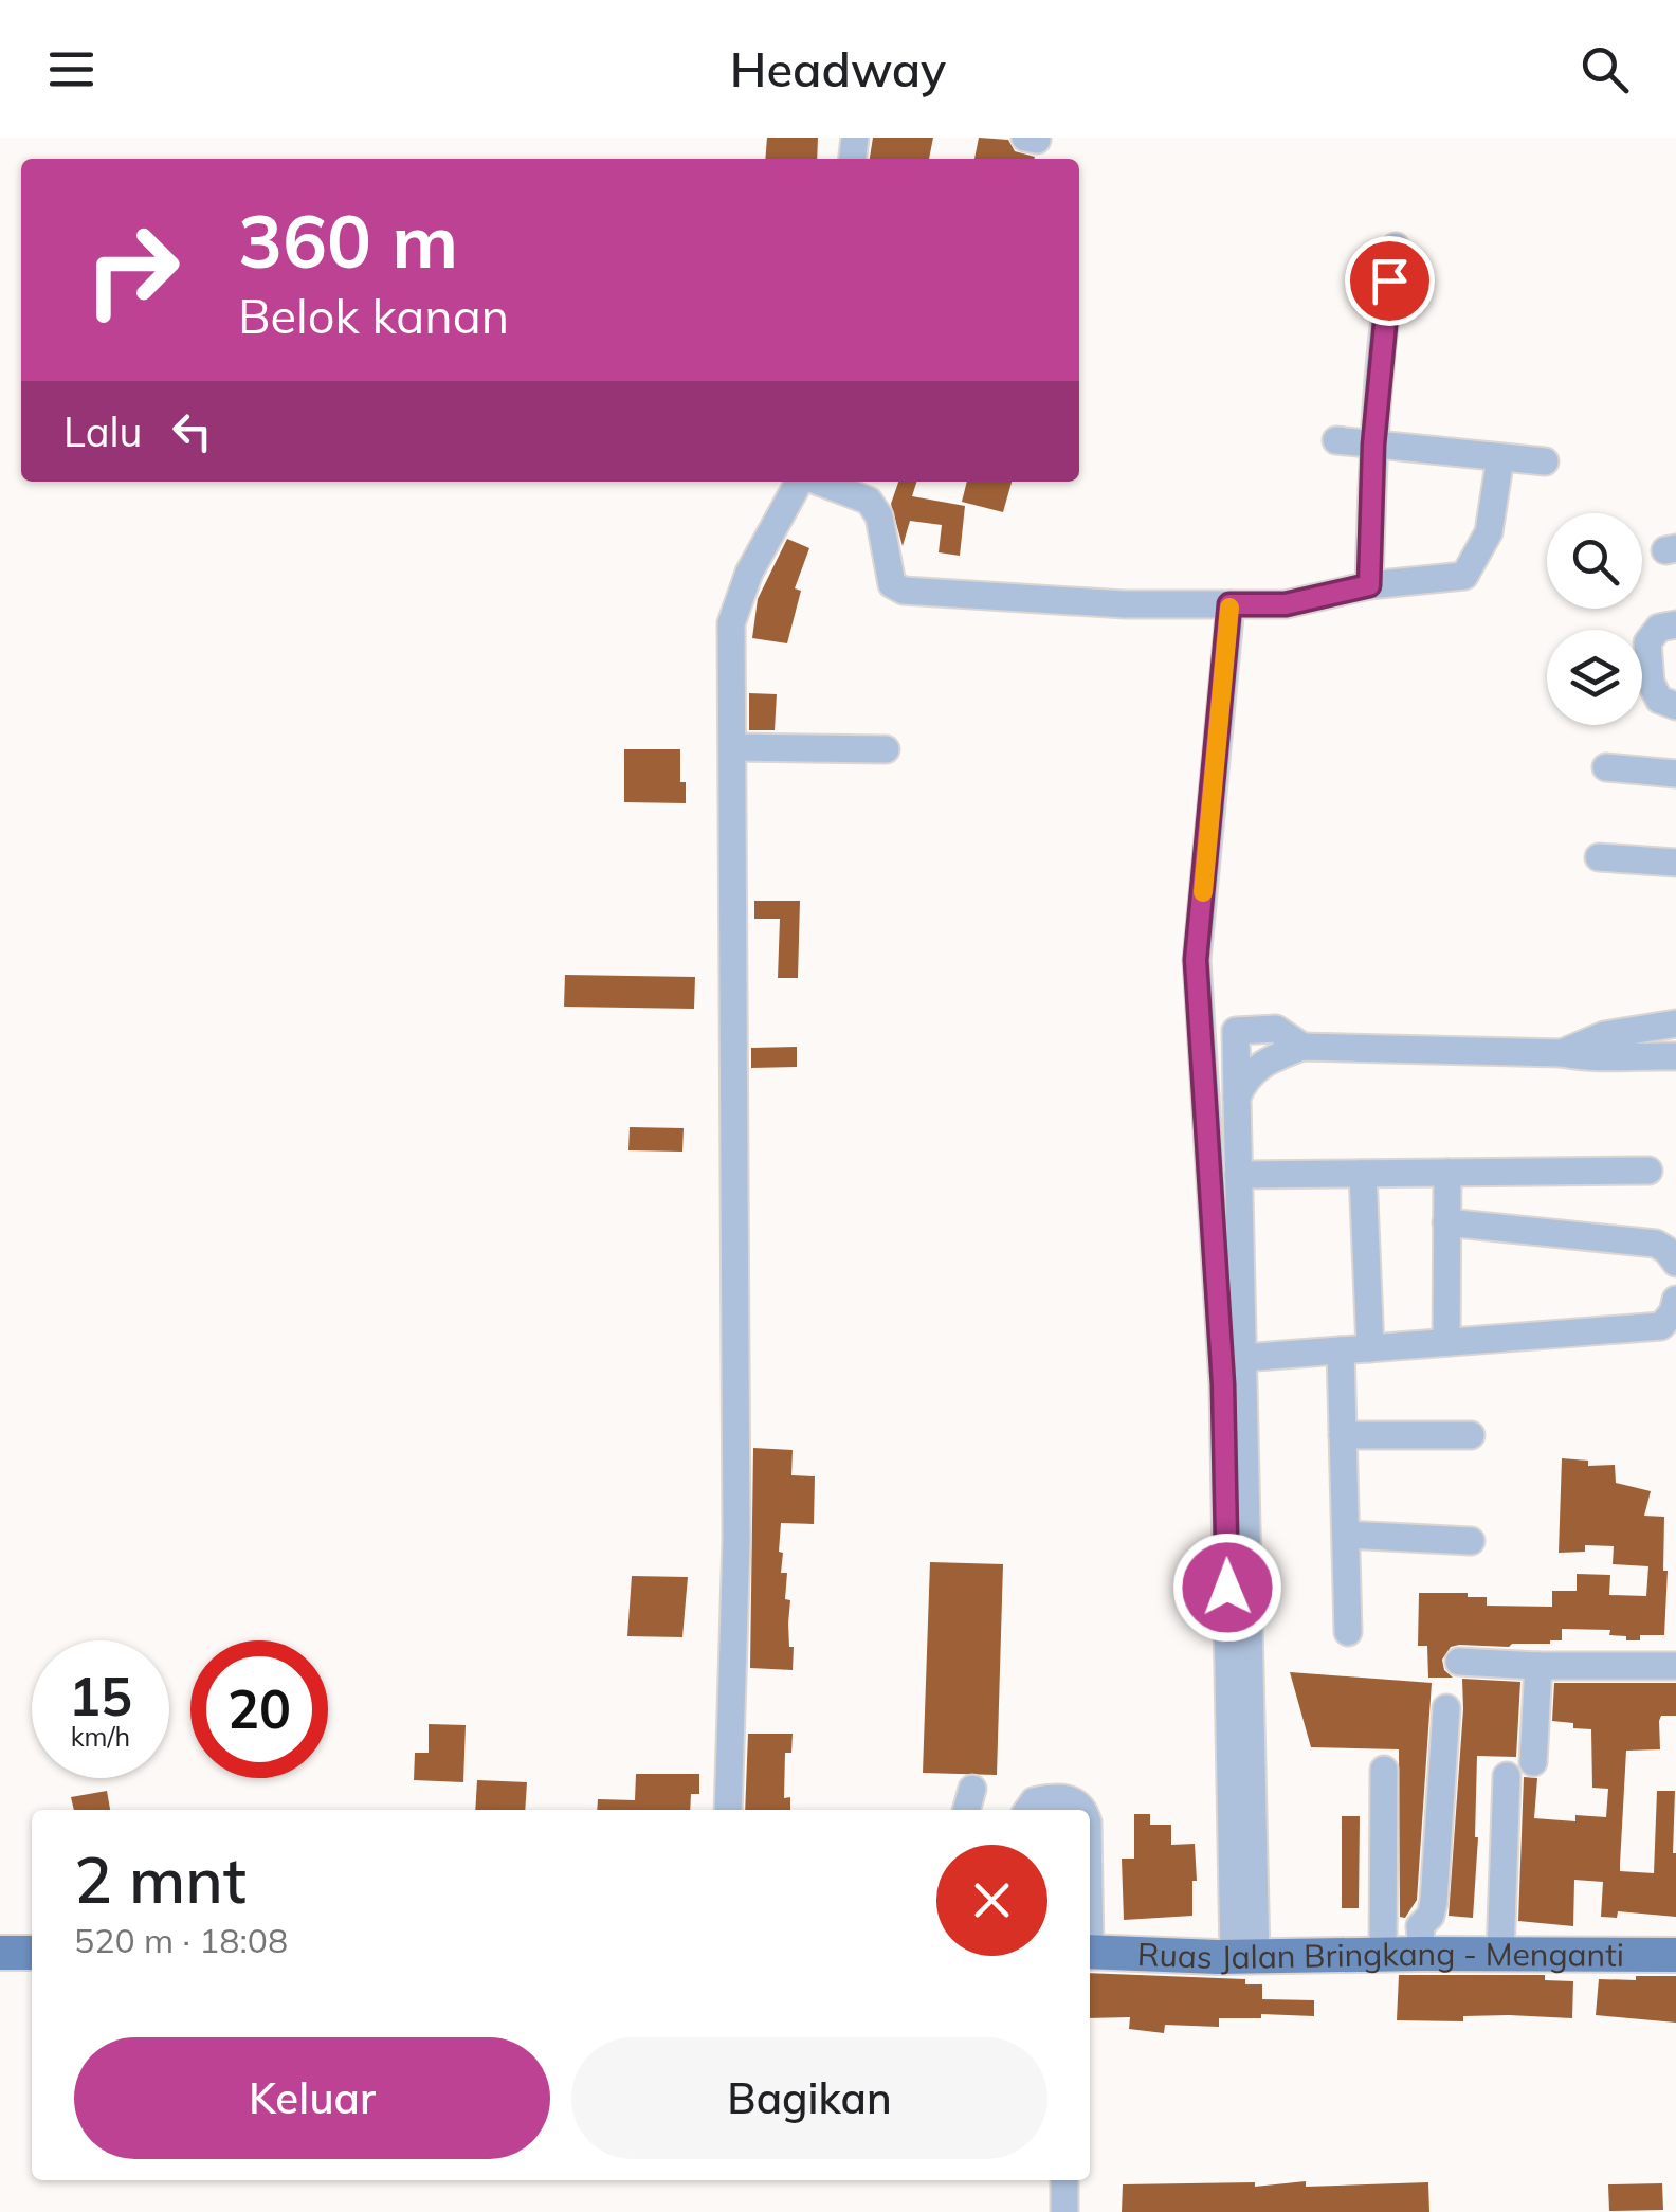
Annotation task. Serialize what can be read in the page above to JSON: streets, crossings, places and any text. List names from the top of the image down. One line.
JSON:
{"streets":{"main road":["Ruas Jalan Bringkang - Menganti"]},"page":{"header":"Headway","turn":["360 m","Belok kanan"],"then":"Lalu","speed":"15 km/h","limit":"20","heading":["2 mnt","520 m · 18:08"],"buttons":["Keluar","Bagikan"]}}
